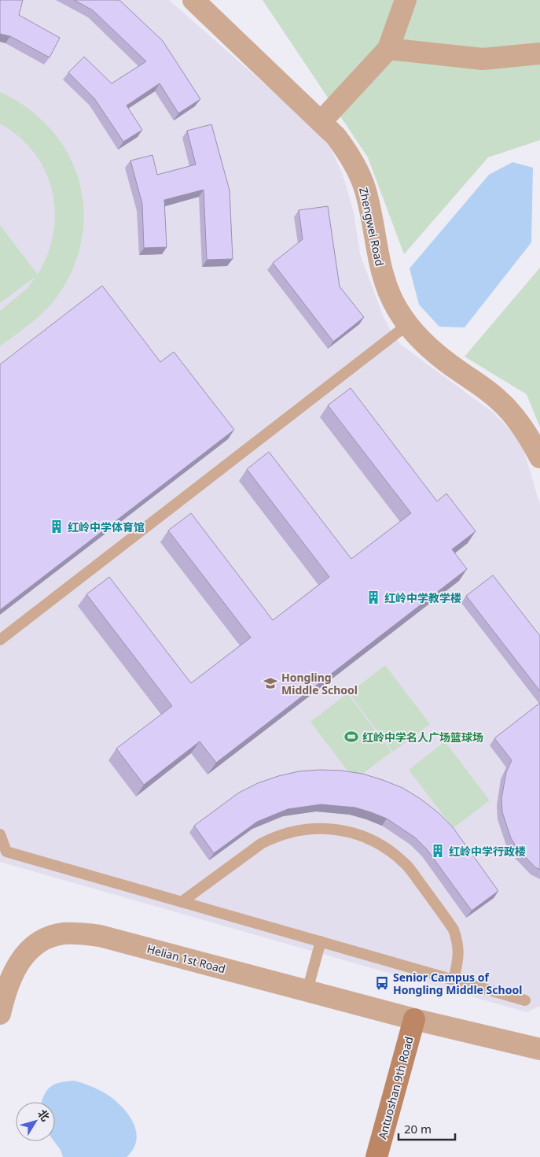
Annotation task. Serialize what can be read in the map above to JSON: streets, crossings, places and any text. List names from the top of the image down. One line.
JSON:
{"streets":{"street":["Zhengwei Road","Helian 1st Road","Antuoshan 9th Road"]},"crossings":[["Helian 1st Road","Antuoshan 9th Road"]],"places":{"building":["红岭中学体育馆","红岭中学教学楼","红岭中学行政楼"],"school or university":["Hongling Middle School"],"sports":["红岭中学名人广场篮球场"],"bus stop":["Senior Campus of Hongling Middle School"]},"scale_bar":"20 m","north":"top right"}
